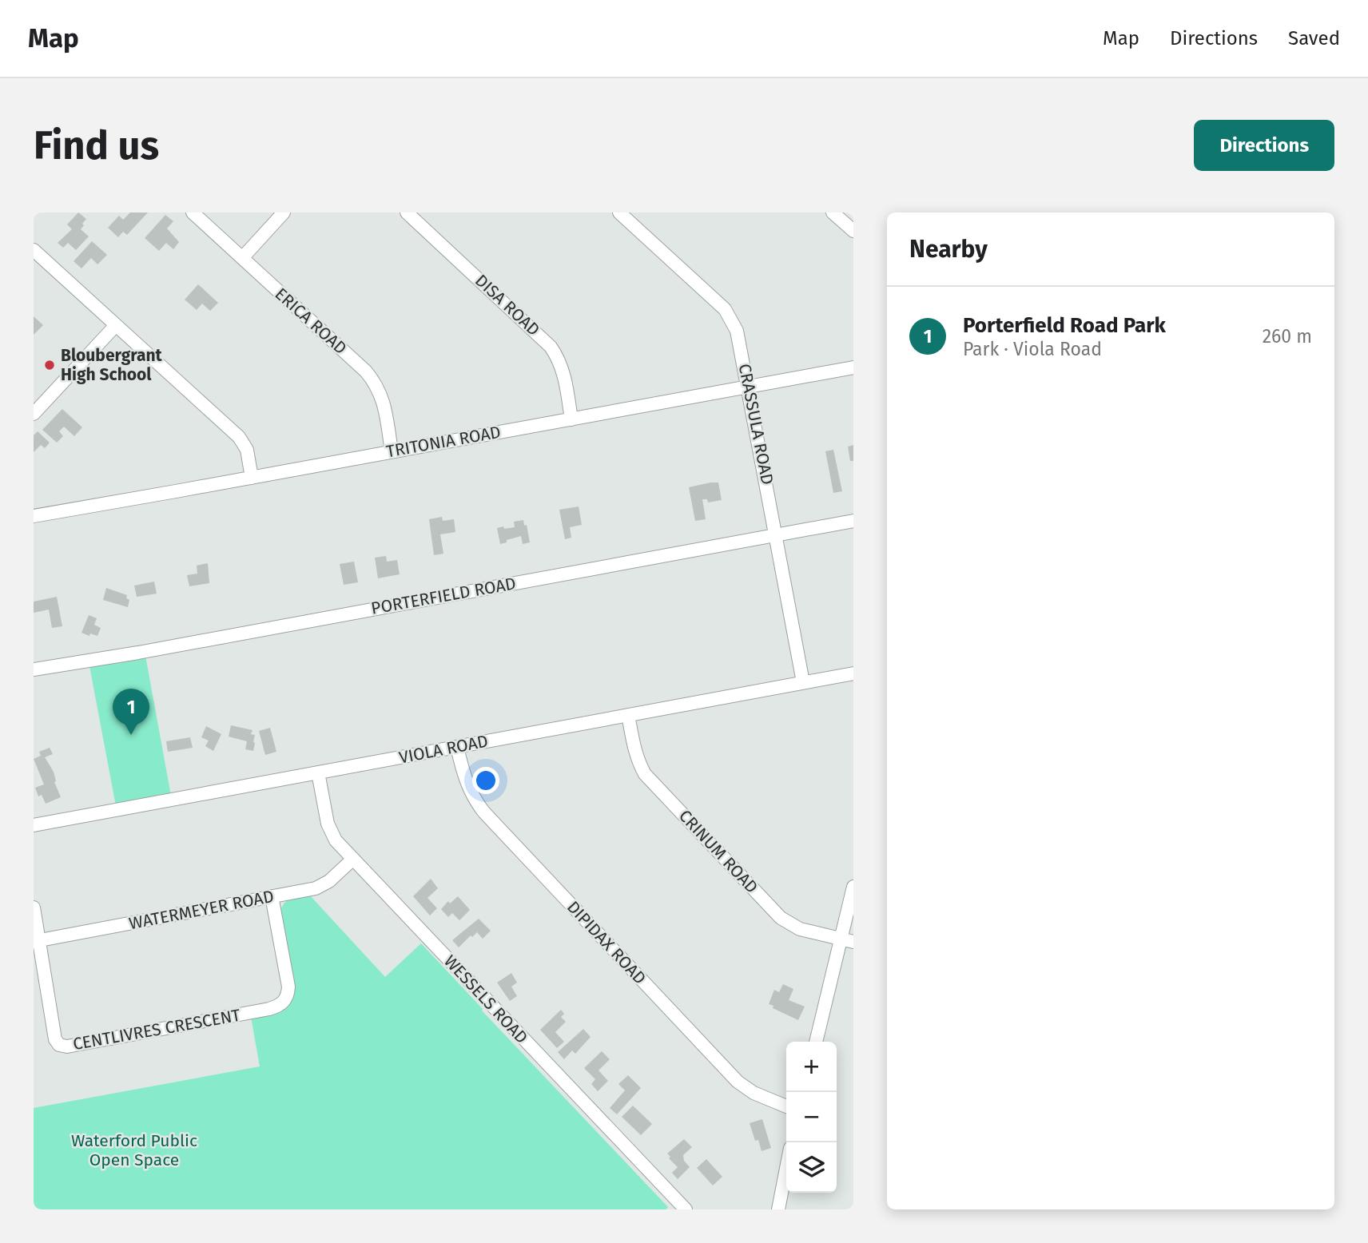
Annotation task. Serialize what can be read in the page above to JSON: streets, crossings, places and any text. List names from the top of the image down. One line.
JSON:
{"streets":{"street":["DISA ROAD","ERICA ROAD","CRASSULA ROAD","TRITONIA ROAD","PORTERFIELD ROAD","VIOLA ROAD","CRINUM ROAD","WATERMEYER ROAD","DIPIDAX ROAD","WESSELS ROAD","CENTLIVRES CRESCENT"]},"crossings":[["DISA ROAD","TRITONIA ROAD"],["ERICA ROAD","TRITONIA ROAD"],["CRASSULA ROAD","TRITONIA ROAD"],["CRASSULA ROAD","PORTERFIELD ROAD"],["CRASSULA ROAD","VIOLA ROAD"],["VIOLA ROAD","CRINUM ROAD"],["VIOLA ROAD","DIPIDAX ROAD"],["VIOLA ROAD","WESSELS ROAD"],["WATERMEYER ROAD","WESSELS ROAD"],["WATERMEYER ROAD","CENTLIVRES CRESCENT"]],"parks":["Waterford Public Open Space"],"places":["Bloubergrant High School"],"page":{"header":"Map","nav":["Map","Directions","Saved"],"buttons":"Directions","title":"Find us","heading":"Nearby","list":[{"mark":"1","name":"Porterfield Road Park","note":"Park · Viola Road","value":"260 m"}],"pins":"1","map_buttons":["+","−"]}}
